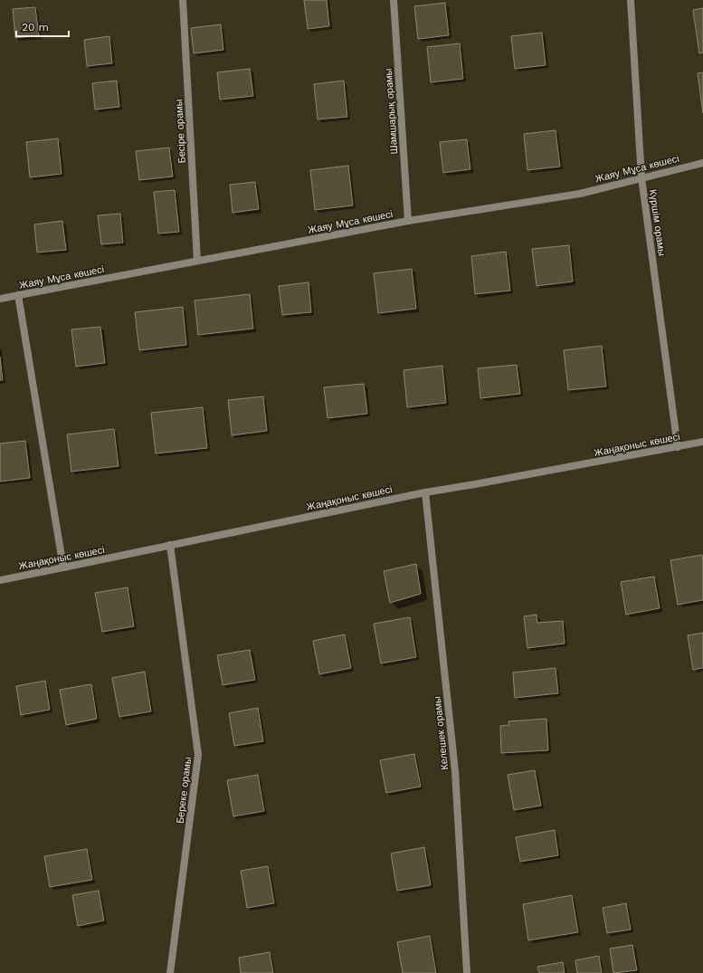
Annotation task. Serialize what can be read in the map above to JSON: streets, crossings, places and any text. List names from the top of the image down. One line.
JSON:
{"streets":{"street":["Шамшарық орамы","Бесіре орамы","Жаяу Мұса көшесі","Күршім орамы","Жаңақоныс көшесі","Келешек орамы","Береке орамы"]},"crossings":[["Шамшарық орамы","Жаяу Мұса көшесі"],["Бесіре орамы","Жаяу Мұса көшесі"],["Жаяу Мұса көшесі","Күршім орамы"],["Күршім орамы","Жаңақоныс көшесі"],["Жаңақоныс көшесі","Келешек орамы"],["Жаңақоныс көшесі","Береке орамы"]],"scale_bar":"20 m"}
